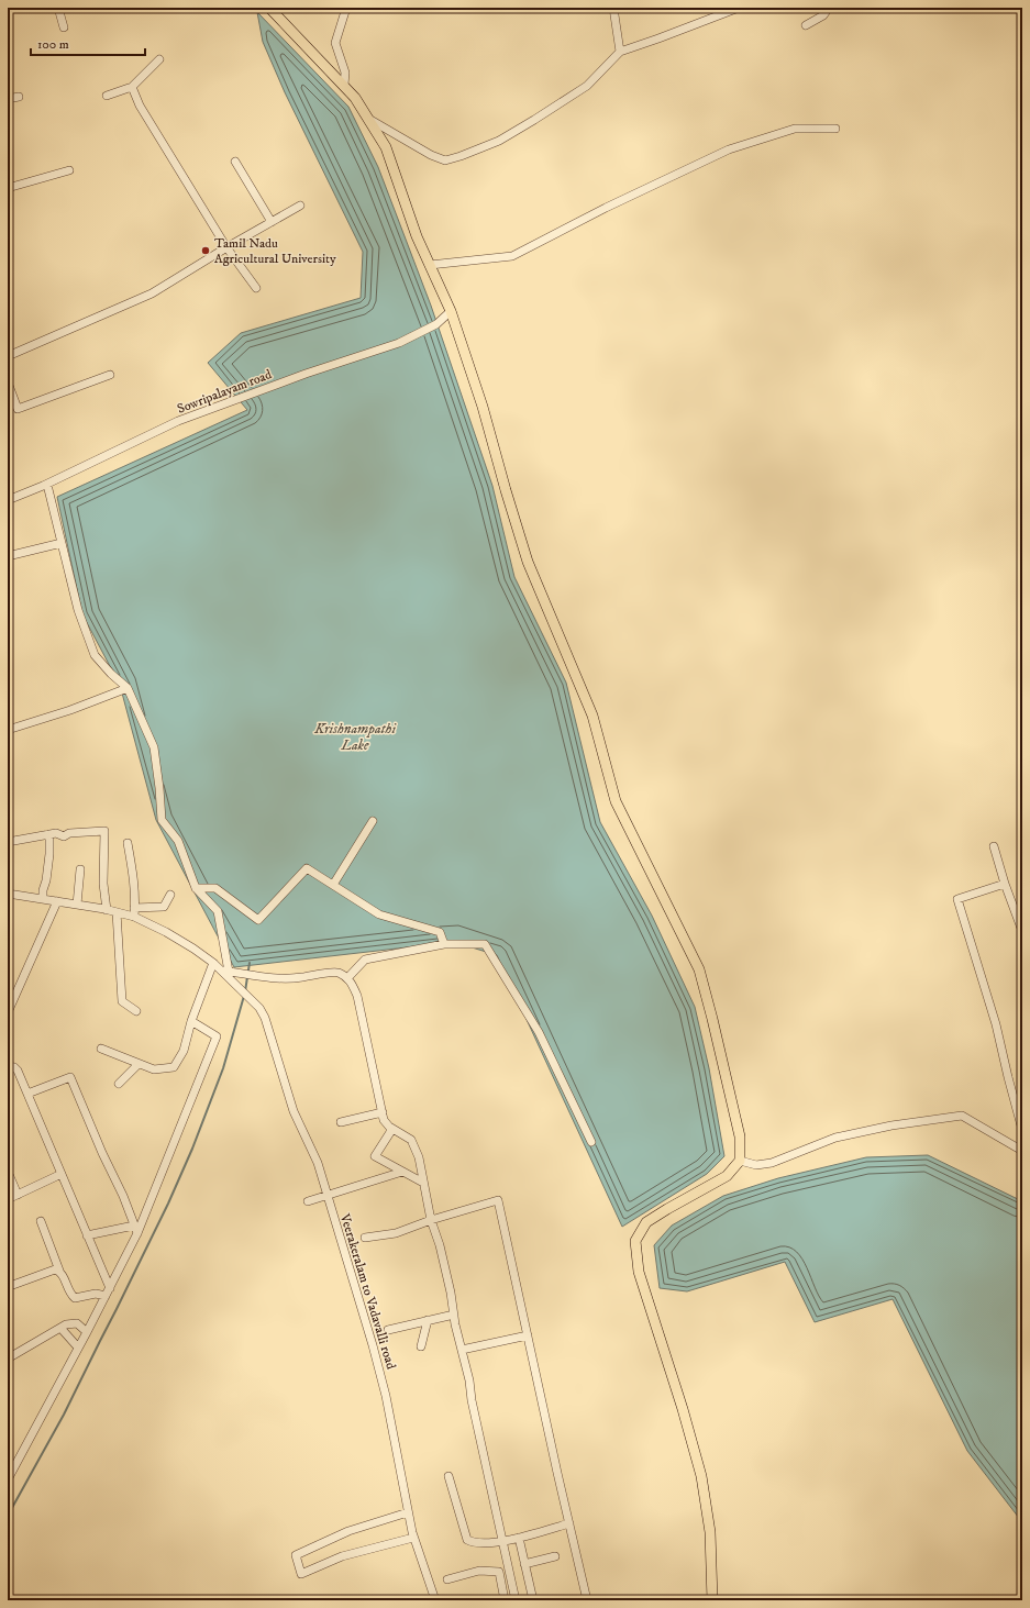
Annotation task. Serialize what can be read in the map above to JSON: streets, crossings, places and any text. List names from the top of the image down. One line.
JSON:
{"streets":{"street":["Sowripalayam road","Veerakeralam to Vadavalli road"]},"water":["Krishnampathi Lake"],"places":["Tamil Nadu Agricultural University"],"scale_bar":"100 m"}
